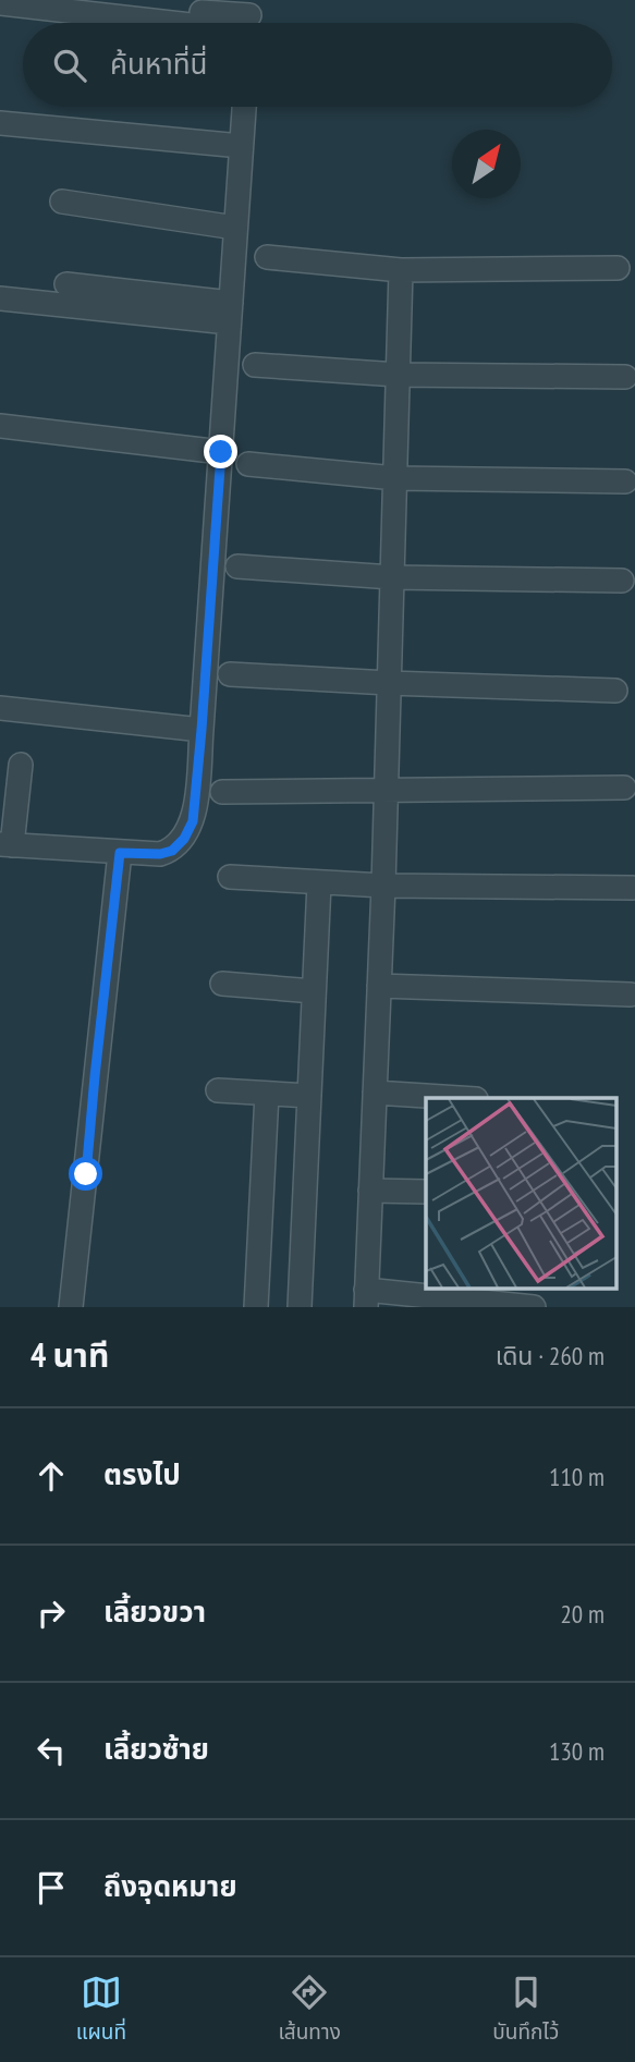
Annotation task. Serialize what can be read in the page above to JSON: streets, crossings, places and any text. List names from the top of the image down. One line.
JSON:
{"north":"top right","page":{"search":"ค้นหาที่นี่","heading":["4 นาที","เดิน · 260 m"],"list":[["ตรงไป","110 m"],["เลี้ยวขวา","20 m"],["เลี้ยวซ้าย","130 m"],"ถึงจุดหมาย"],"nav":["แผนที่","เส้นทาง","บันทึกไว้"]}}
